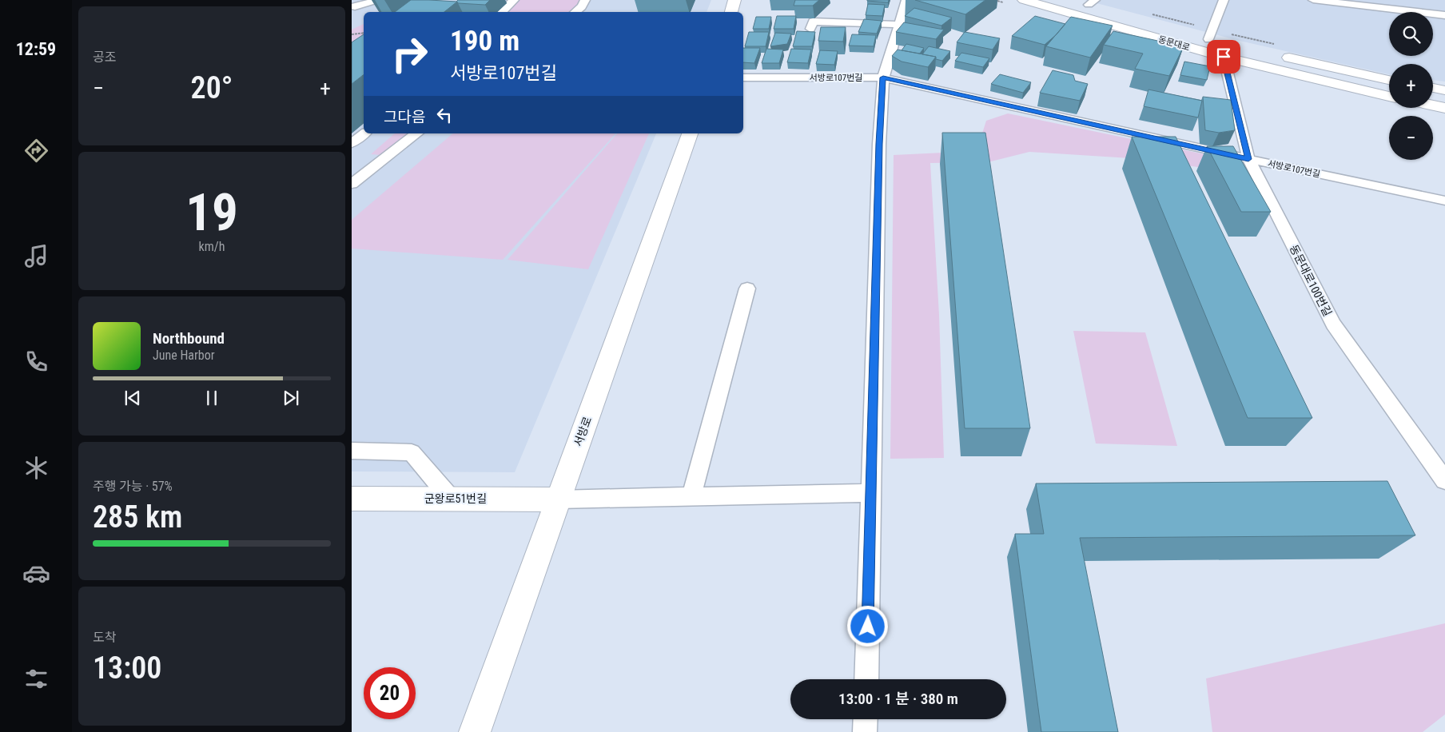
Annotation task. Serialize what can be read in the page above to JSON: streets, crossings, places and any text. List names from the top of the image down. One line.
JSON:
{"streets":{"main road":["동문대로","서방로","군왕로51번길"],"lane":["서방로107번길","동문대로100번길"]},"crossings":[["동문대로","동문대로100번길"],["서방로107번길","동문대로100번길"],["서방로","군왕로51번길"]],"page":{"tabs":"12:59","tile":["공조",["19","km/h"],["주행 가능 · 57%","285 km"],["도착","13:00"]],"map_buttons":["+","−"],"turn":["190 m","서방로107번길"],"heat":["−","20°","+"],"then":"그다음","song":["Northbound","June Harbor"],"limit":"20","trip":"13:00 · 1 분 · 380 m"}}
